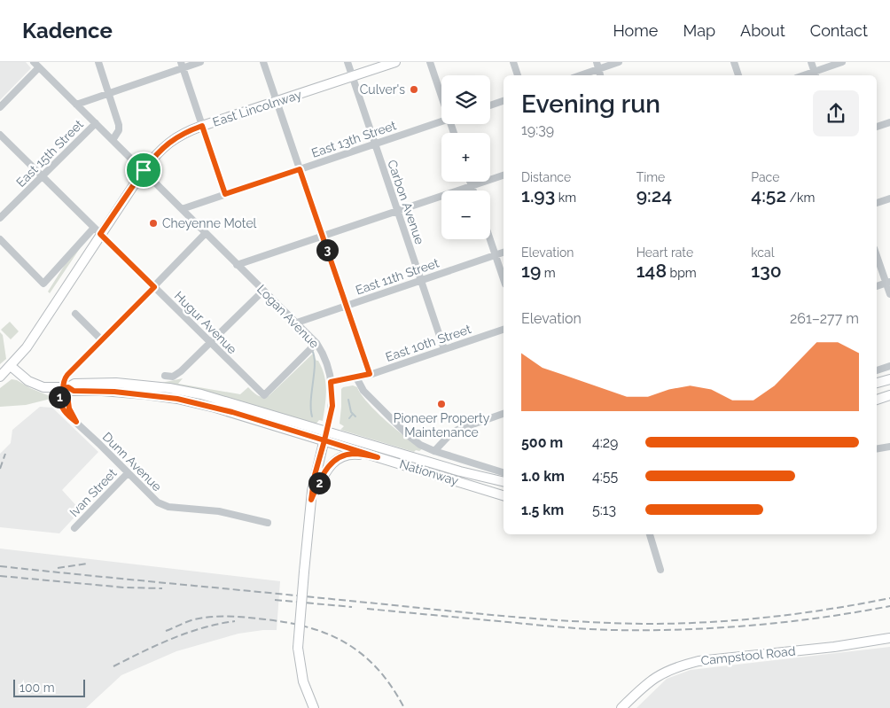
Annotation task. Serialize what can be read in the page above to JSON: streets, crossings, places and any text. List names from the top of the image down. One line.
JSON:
{"streets":{"main road":["East Lincolnway","Logan Avenue","Nationway","Campstool Road"],"street":["East 13th Street","East 15th Street","Carbon Avenue","East 11th Street","Hugur Avenue","East 10th Street","Dunn Avenue","Ivan Street"]},"crossings":[["East Lincolnway","Carbon Avenue"],["East Lincolnway","Logan Avenue"],["East Lincolnway","Hugur Avenue"],["East Lincolnway","Nationway"],["East 13th Street","Carbon Avenue"],["East 13th Street","Logan Avenue"],["East 15th Street","Logan Avenue"],["East 15th Street","Hugur Avenue"],["Carbon Avenue","East 11th Street"],["Carbon Avenue","East 10th Street"],["East 11th Street","Logan Avenue"],["Logan Avenue","Hugur Avenue"],["Logan Avenue","East 10th Street"],["Logan Avenue","Nationway"],["Dunn Avenue","Nationway"],["Dunn Avenue","Ivan Street"]],"places":["Culver's","Cheyenne Motel","Pioneer Property Maintenance"],"scale_bar":"100 m","page":{"header":"Kadence","nav":["Home","Map","About","Contact"],"map_buttons":["+","−"],"heading":["Evening run","19:39"],"stats":[["Distance","1.93 km"],["Time","9:24"],["Pace","4:52 /km"],["Elevation","19 m"],["Heart rate","148 bpm"],["kcal","130"]],"pins":["3","1","2"],"chart":["Elevation","261–277 m"],"list":[{"name":"500 m","note":"4:29"},{"name":"1.0 km","note":"4:55"},{"name":"1.5 km","note":"5:13"}],"scale":"100 m"}}
